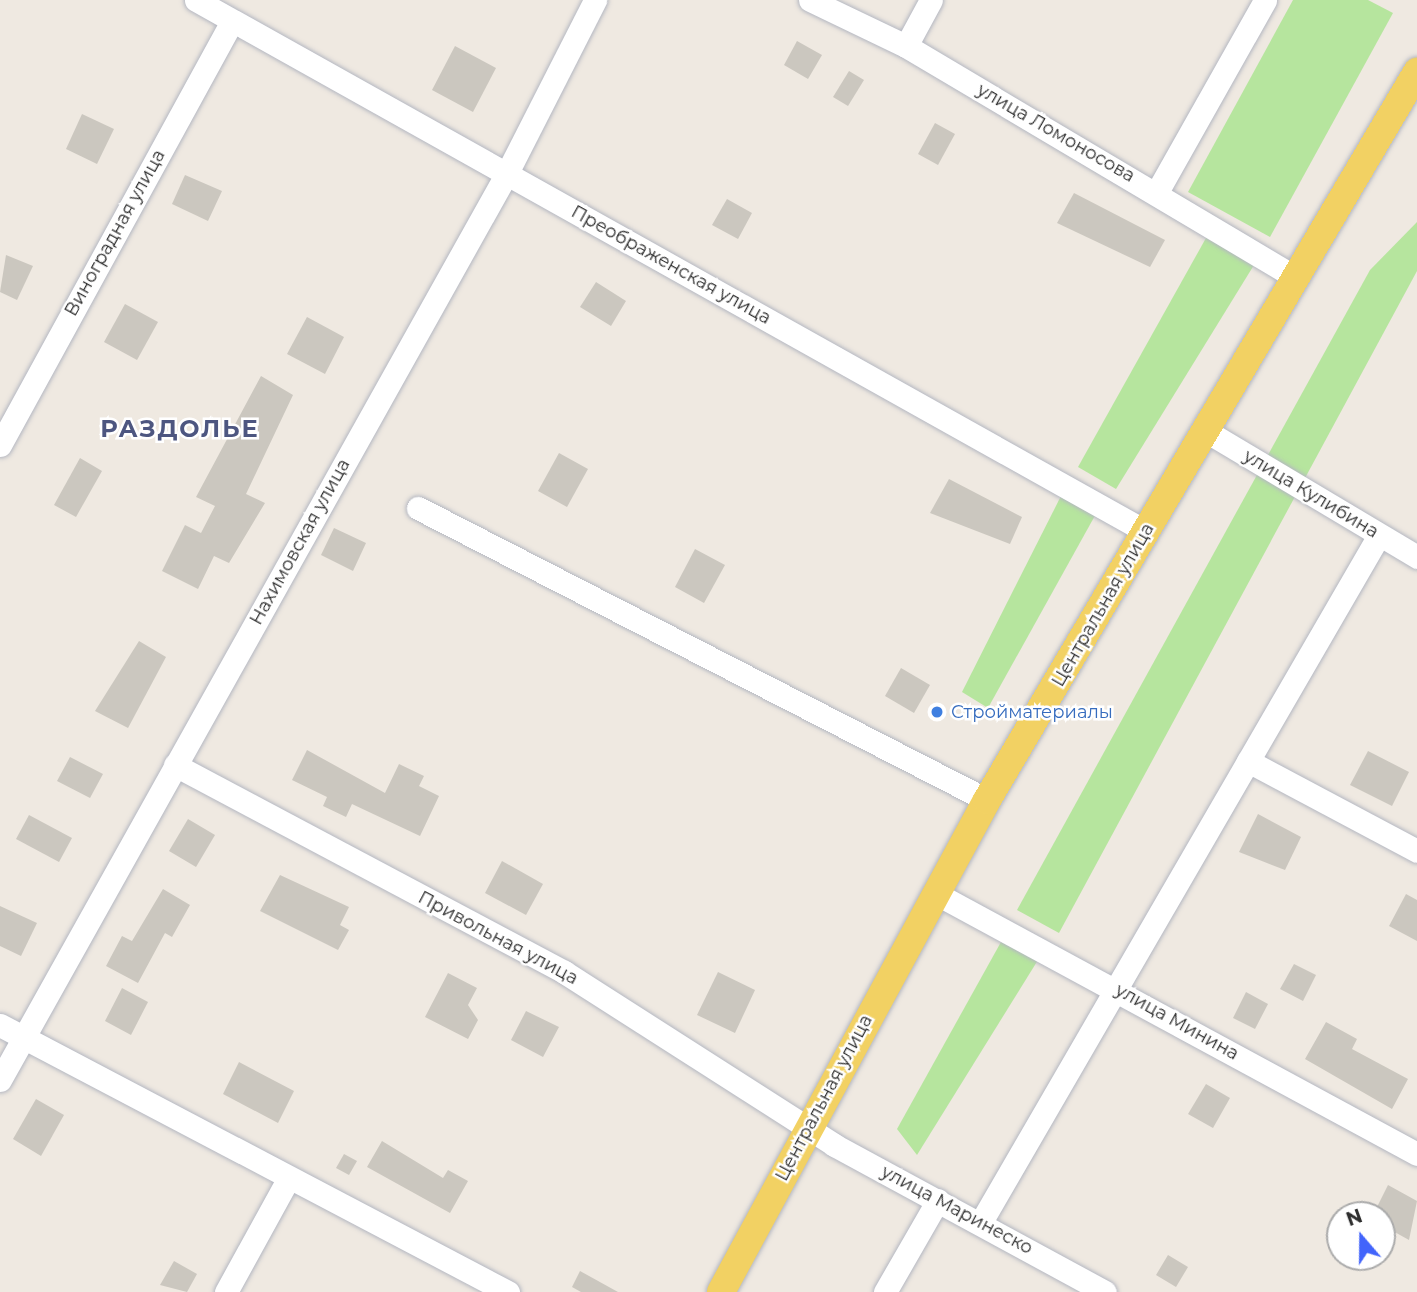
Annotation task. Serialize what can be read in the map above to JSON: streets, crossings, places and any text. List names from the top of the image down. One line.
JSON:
{"streets":{"main road":["Центральная улица"],"street":["улица Ломоносова","Виноградная улица","Преображенская улица","улица Кулибина","Нахимовская улица","Привольная улица","улица Минина","улица Маринеско"]},"crossings":[["улица Ломоносова","Центральная улица"],["Виноградная улица","Преображенская улица"],["Преображенская улица","Нахимовская улица"],["Преображенская улица","Центральная улица"],["улица Кулибина","Центральная улица"],["Нахимовская улица","Привольная улица"],["Центральная улица","Привольная улица"],["Центральная улица","улица Минина"],["Центральная улица","улица Маринеско"],["Привольная улица","улица Маринеско"]],"districts":["РАЗДОЛЬЕ"],"places":["Стройматериалы"],"north":"top"}
